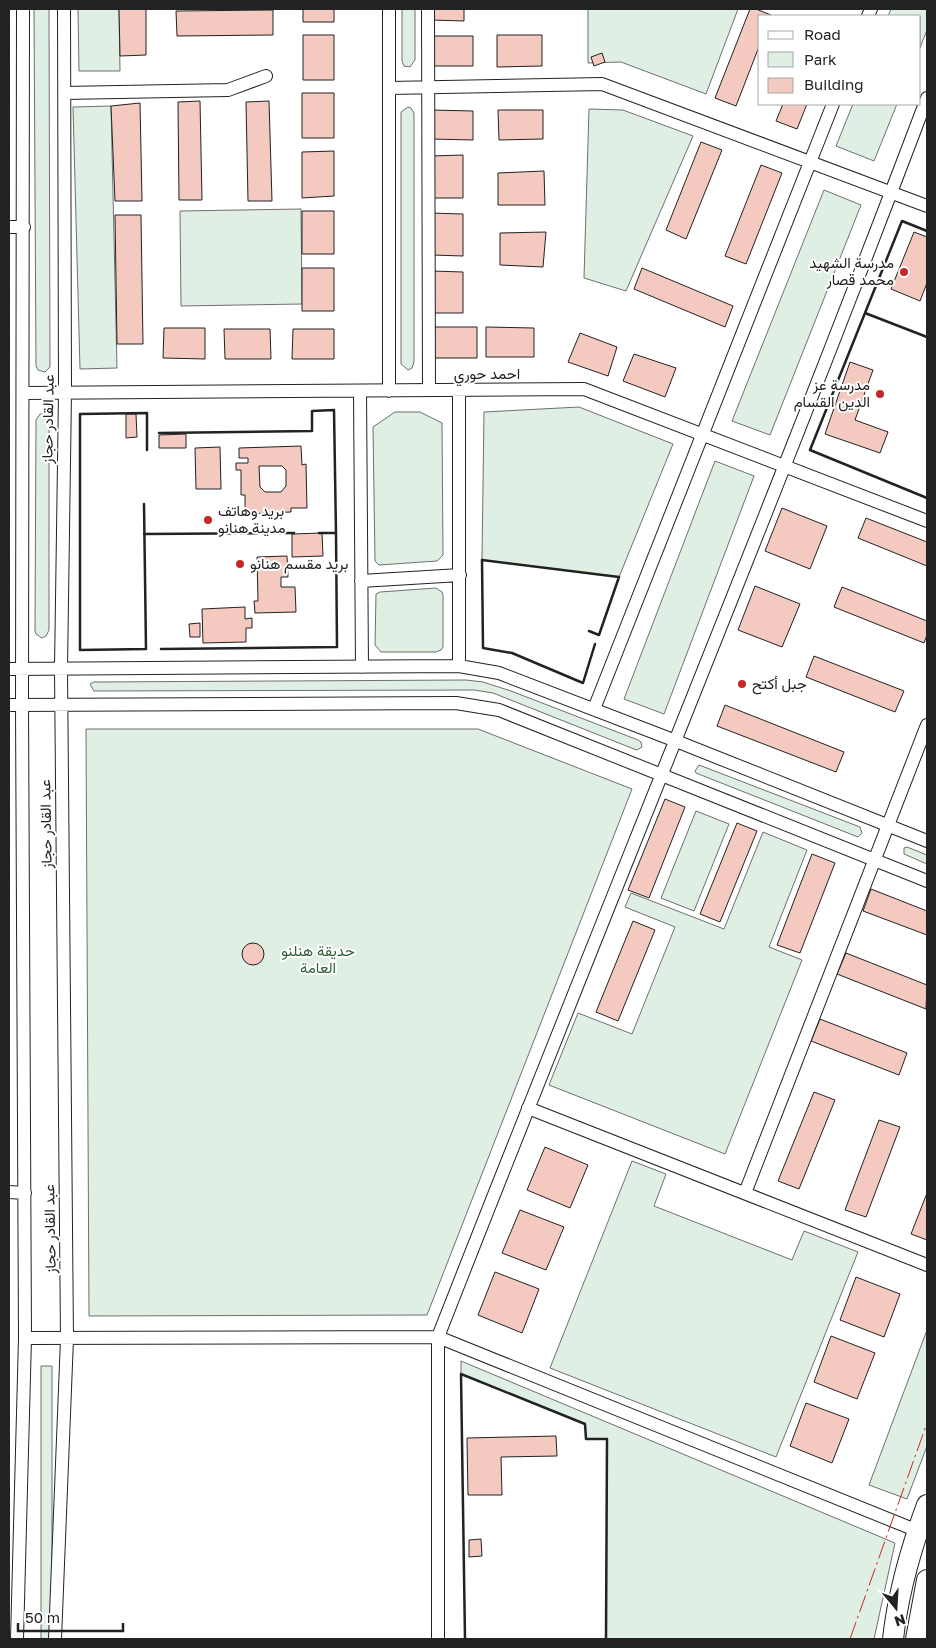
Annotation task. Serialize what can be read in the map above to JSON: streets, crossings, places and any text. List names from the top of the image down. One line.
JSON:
{"streets":{"street":["احمد حوري","عبد القادر حجاز"]},"crossings":[["احمد حوري","عبد القادر حجاز"]],"parks":["حديقة هنلنو العامة"],"places":["مدرسة الشهيد محمد قصار","مدرسة عز الدين القسام","بريد وهاتف مدينة هنانو","بريد مقسم هنانو","جبل أكتح"],"legend":["Road","Park","Building"],"scale_bar":"50 m","north":"bottom"}
